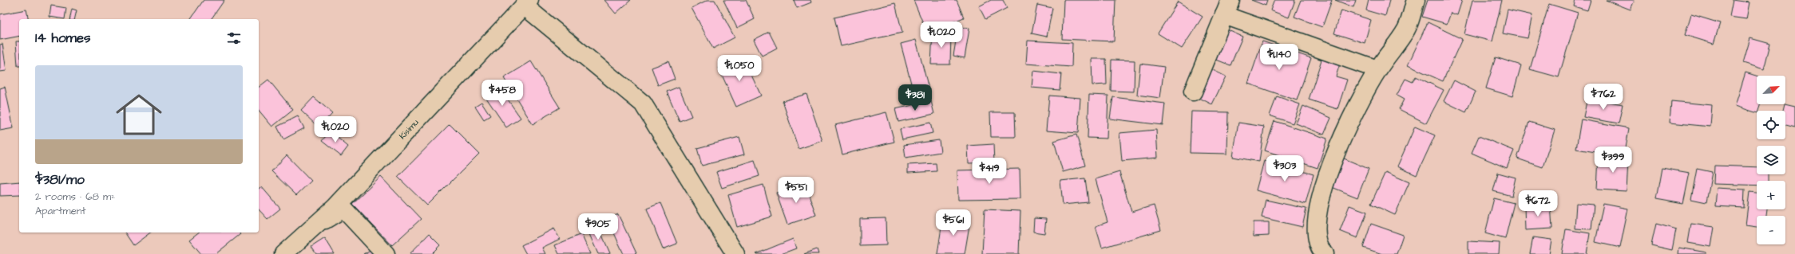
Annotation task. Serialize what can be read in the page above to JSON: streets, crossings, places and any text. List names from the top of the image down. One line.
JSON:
{"streets":{"street":["Kisimu"]},"north":"top right","page":{"heading":"14 homes","price":["$1,020","$1,140","$1,050","$458","$762","$381","$1,020","$399","$303","$419","$551","$672","$561","$905"],"list":[{"name":"$381/mo","note":"2 rooms · 68 m² · Apartment"}],"map_buttons":["+","−"]}}
